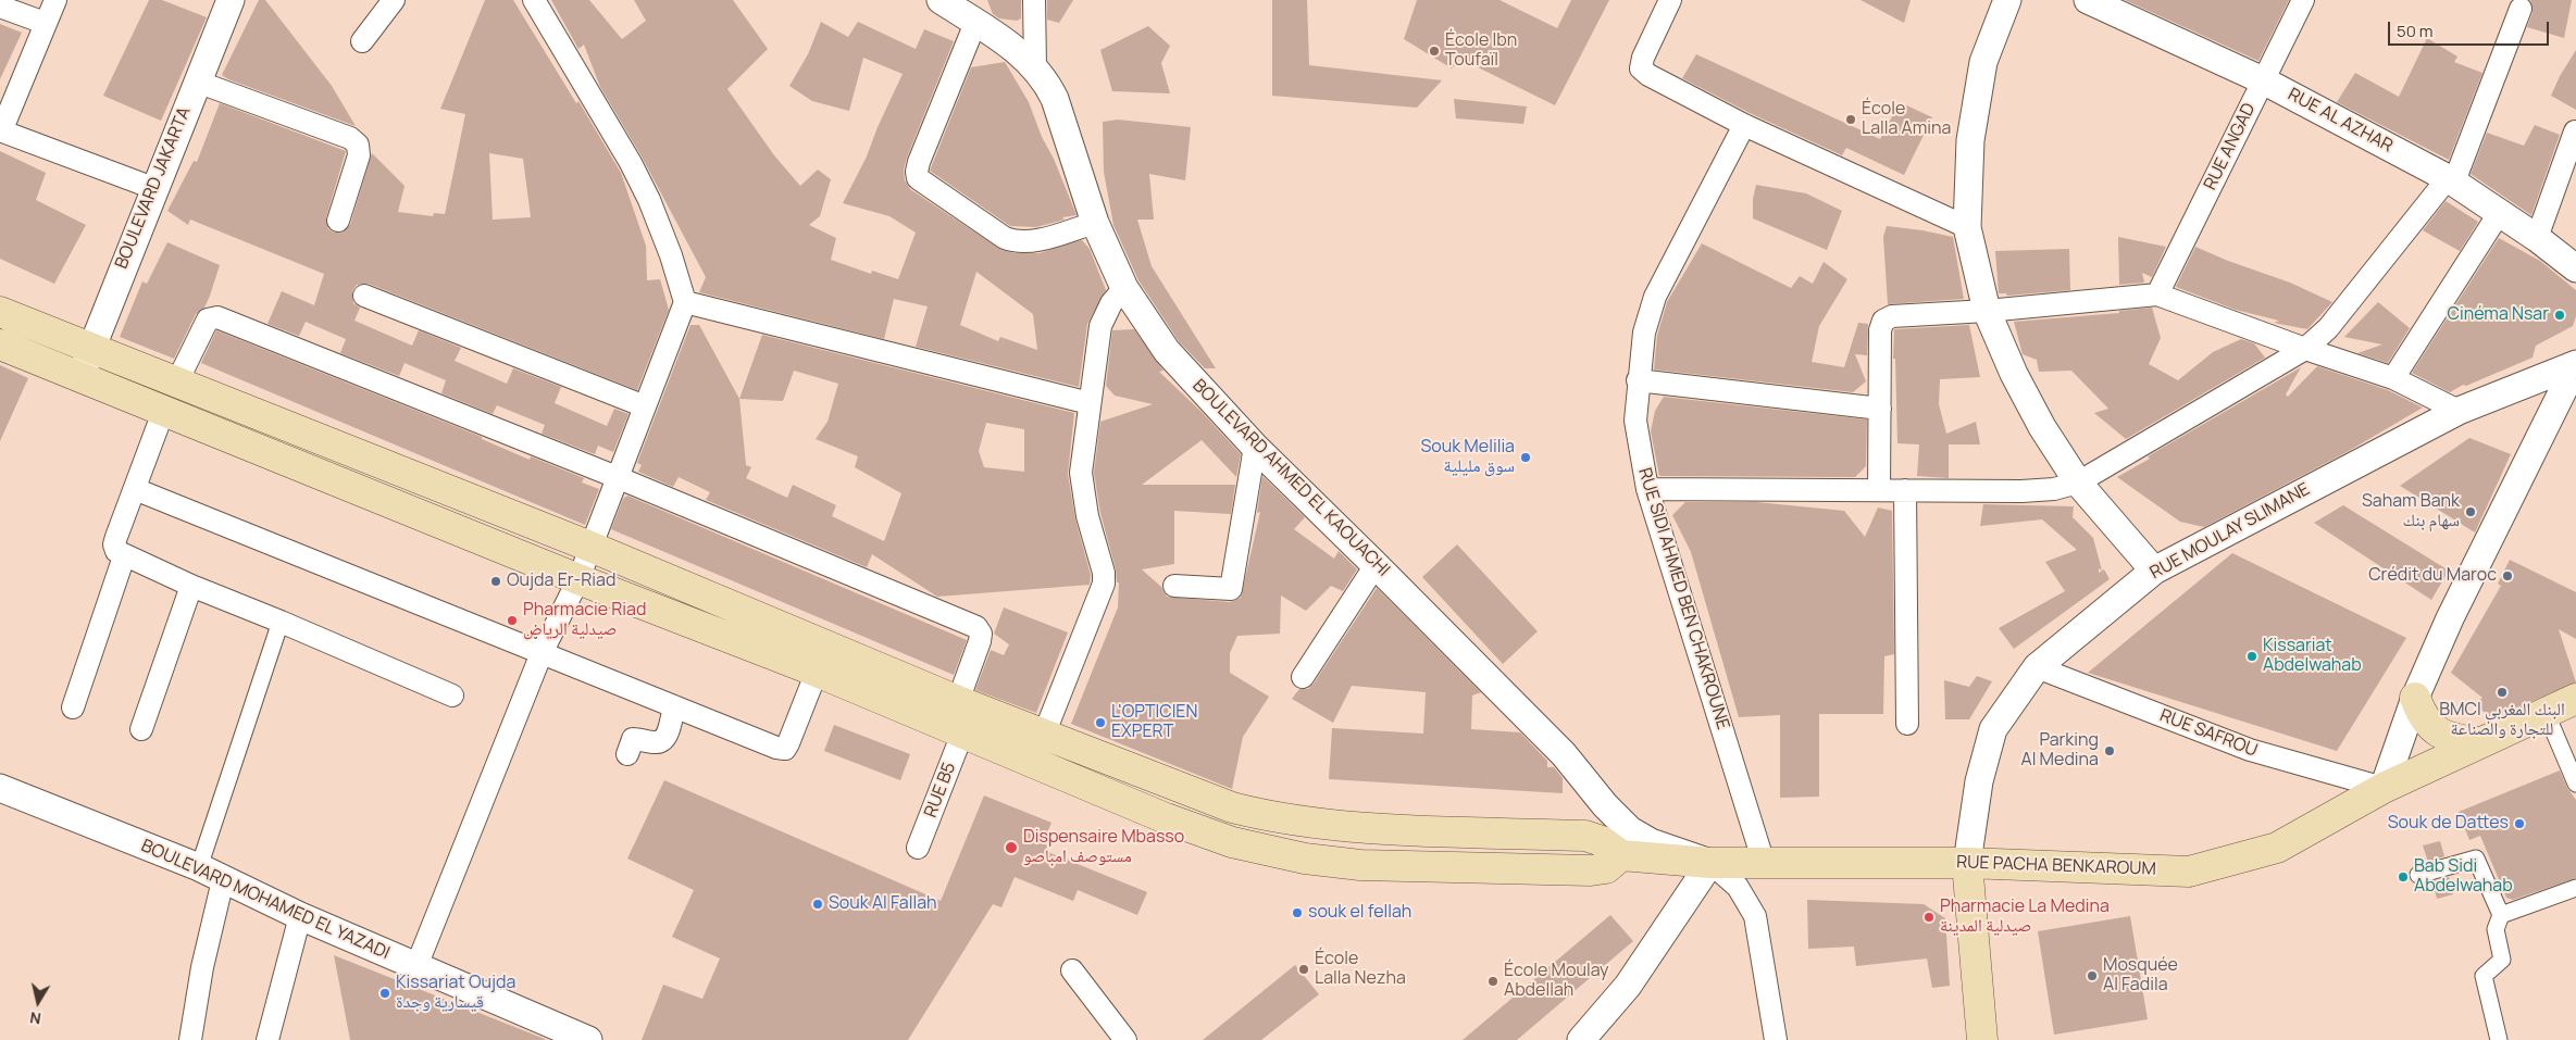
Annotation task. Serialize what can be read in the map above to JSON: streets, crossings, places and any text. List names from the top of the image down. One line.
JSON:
{"streets":{"main road":["RUE PACHA BENKAROUM"],"street":["RUE AL AZHAR","RUE ANGAD","BOULEVARD JAKARTA","BOULEVARD AHMED EL KAOUACHI","RUE MOULAY SLIMANE","RUE SIDI AHMED BEN CHAKROUNE","RUE SAFROU","RUE B5","BOULEVARD MOHAMED EL YAZADI"]},"crossings":[["RUE AL AZHAR","RUE ANGAD"],["BOULEVARD AHMED EL KAOUACHI","RUE PACHA BENKAROUM"],["RUE MOULAY SLIMANE","RUE SAFROU"],["RUE MOULAY SLIMANE","RUE PACHA BENKAROUM"],["RUE SIDI AHMED BEN CHAKROUNE","RUE PACHA BENKAROUM"],["RUE SAFROU","RUE PACHA BENKAROUM"]],"places":["École Ibn Toufaïl","École Lalla Amina","Cinéma Nsar","Souk Melilia سوق مليلية","Saham Bank سهام بنك","Crédit du Maroc","Oujda Er-Riad","Pharmacie Riad صيدلية الرياض","Kissariat Abdelwahab","BMCI البنك المغربي للتجارة والصناعة","L'OPTICIEN EXPERT","Parking Al Medina","Souk de Dattes","Dispensaire Mbasso مستوصف امباصو","Bab Sidi Abdelwahab","Souk Al Fallah","souk el fellah","Pharmacie La Medina صيدلية المدينة","École Lalla Nezha","Mosquée Al Fadila","École Moulay Abdellah","Kissariat Oujda قيسارية وجدة"],"scale_bar":"50 m","north":"bottom"}
